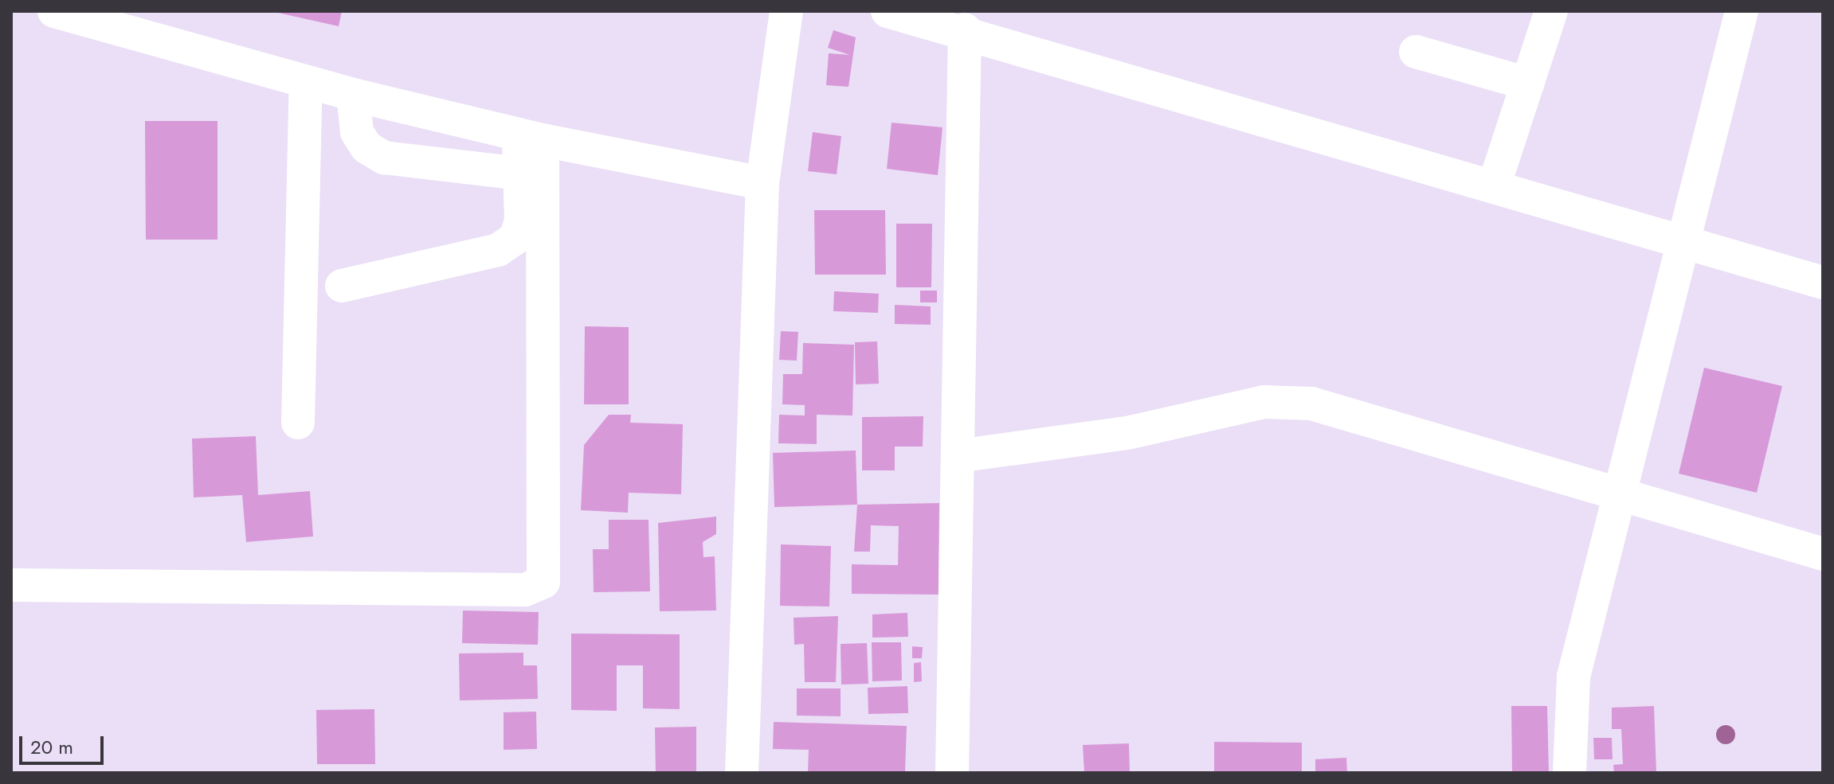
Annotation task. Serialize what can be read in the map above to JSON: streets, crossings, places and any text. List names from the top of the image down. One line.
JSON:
{"scale_bar":"20 m"}
